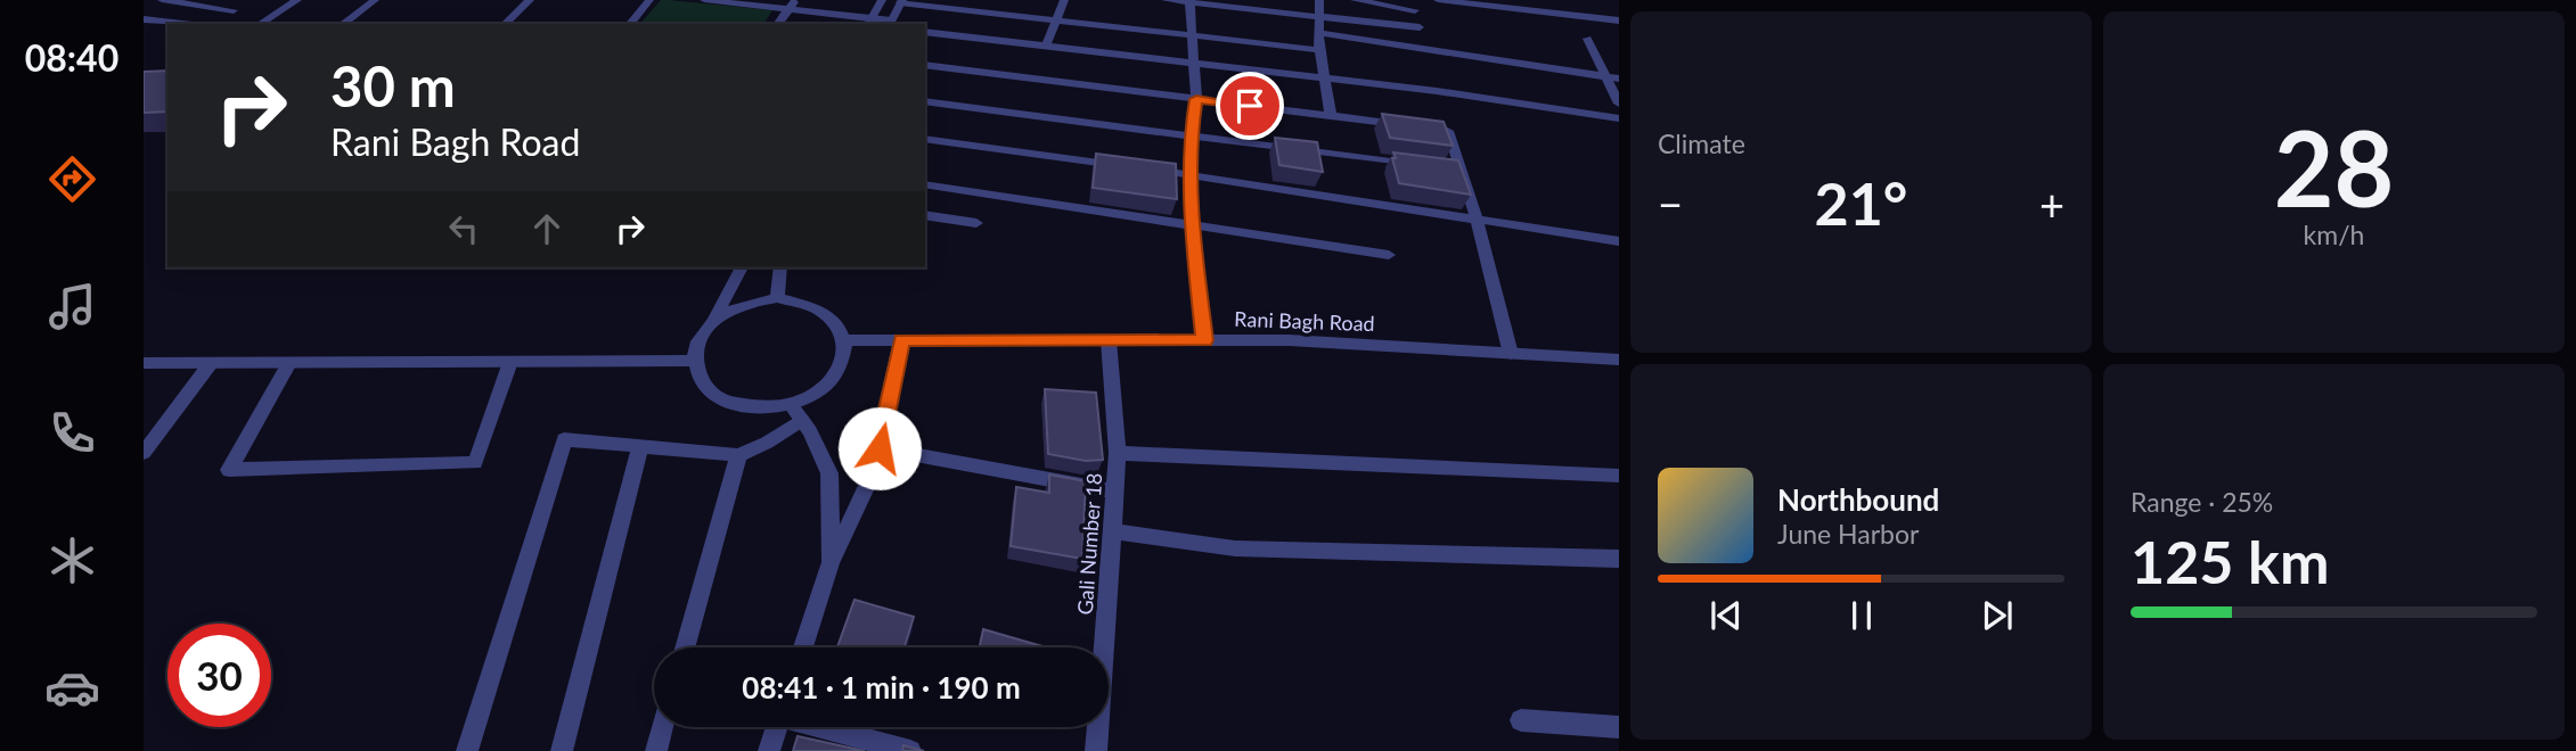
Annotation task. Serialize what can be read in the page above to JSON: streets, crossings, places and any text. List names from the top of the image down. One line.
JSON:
{"streets":{"street":["Rani Bagh Road","Gali Number 18"]},"crossings":[["Rani Bagh Road","Gali Number 18"]],"page":{"tabs":"08:40","tile":["Climate",["28","km/h"],["Range · 25%","125 km"]],"turn":["30 m","Rani Bagh Road"],"heat":["−","21°","+"],"song":["Northbound","June Harbor"],"limit":"30","trip":"08:41 · 1 min · 190 m"}}
